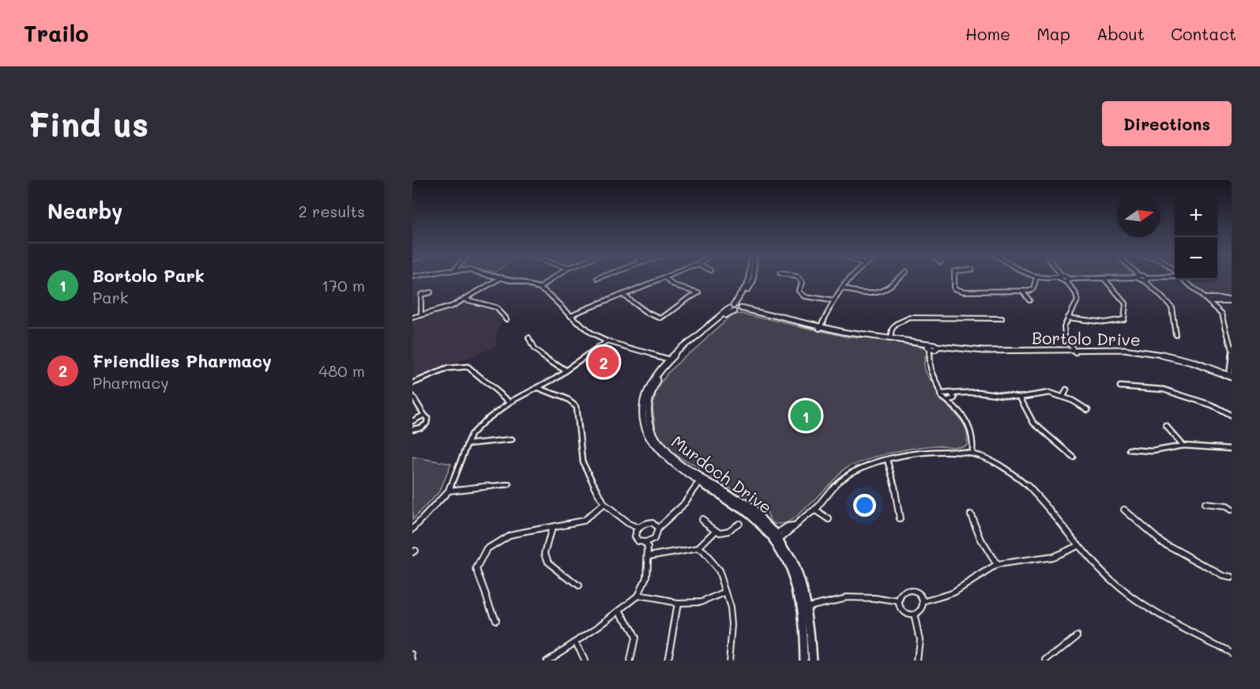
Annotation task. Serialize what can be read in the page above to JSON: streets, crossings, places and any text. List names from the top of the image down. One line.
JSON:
{"streets":{"main road":["Bortolo Drive","Murdoch Drive"]},"crossings":[["Bortolo Drive","Murdoch Drive"]],"north":"right","page":{"header":"Trailo","nav":["Home","Map","About","Contact"],"buttons":"Directions","title":"Find us","heading":["Nearby","2 results"],"map_buttons":["+","−"],"list":[{"mark":"1","name":"Bortolo Park","note":"Park","value":"170 m"},{"mark":"2","name":"Friendlies Pharmacy","note":"Pharmacy","value":"480 m"}],"pins":["2","1"]}}
